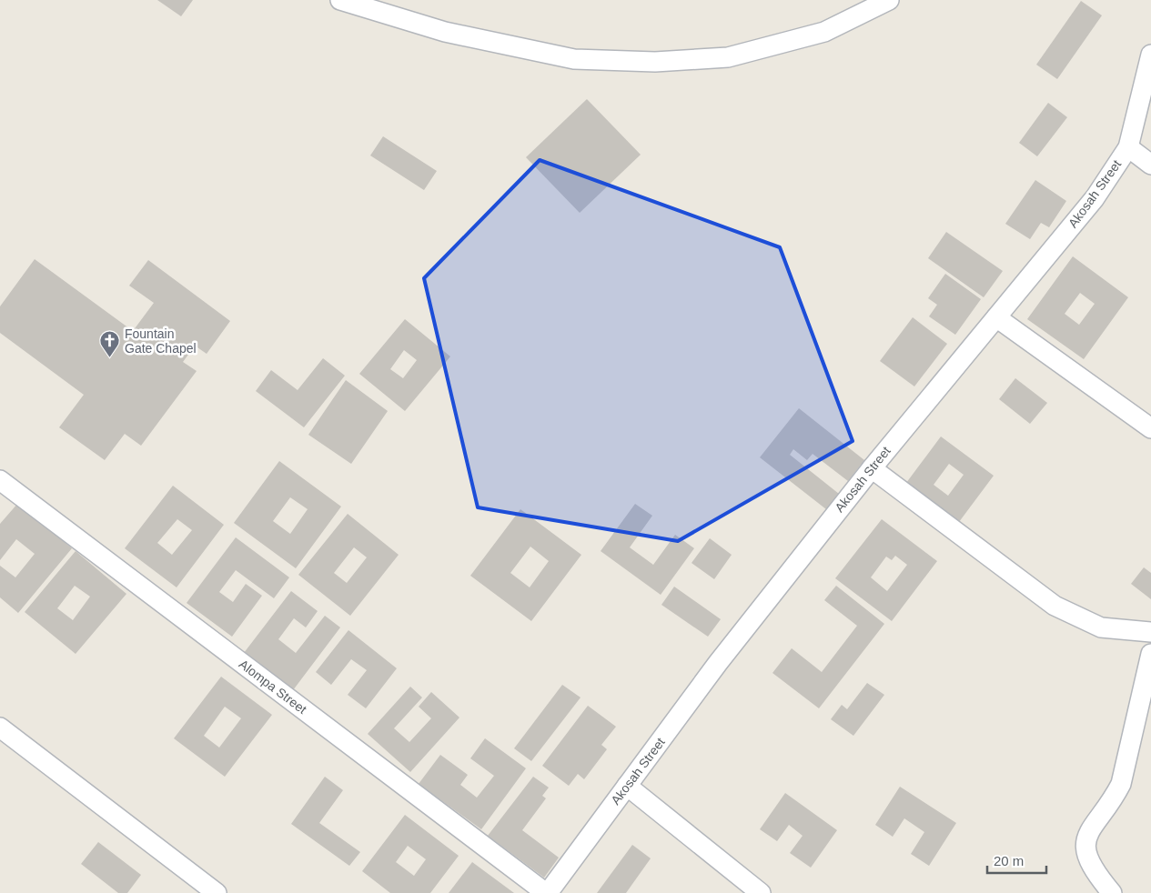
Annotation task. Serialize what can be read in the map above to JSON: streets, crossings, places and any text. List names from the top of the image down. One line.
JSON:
{"streets":{"street":["Akosah Street","Alompa Street"]},"crossings":[["Akosah Street","Alompa Street"]],"places":{"church":["Fountain Gate Chapel"]},"scale_bar":"20 m"}
